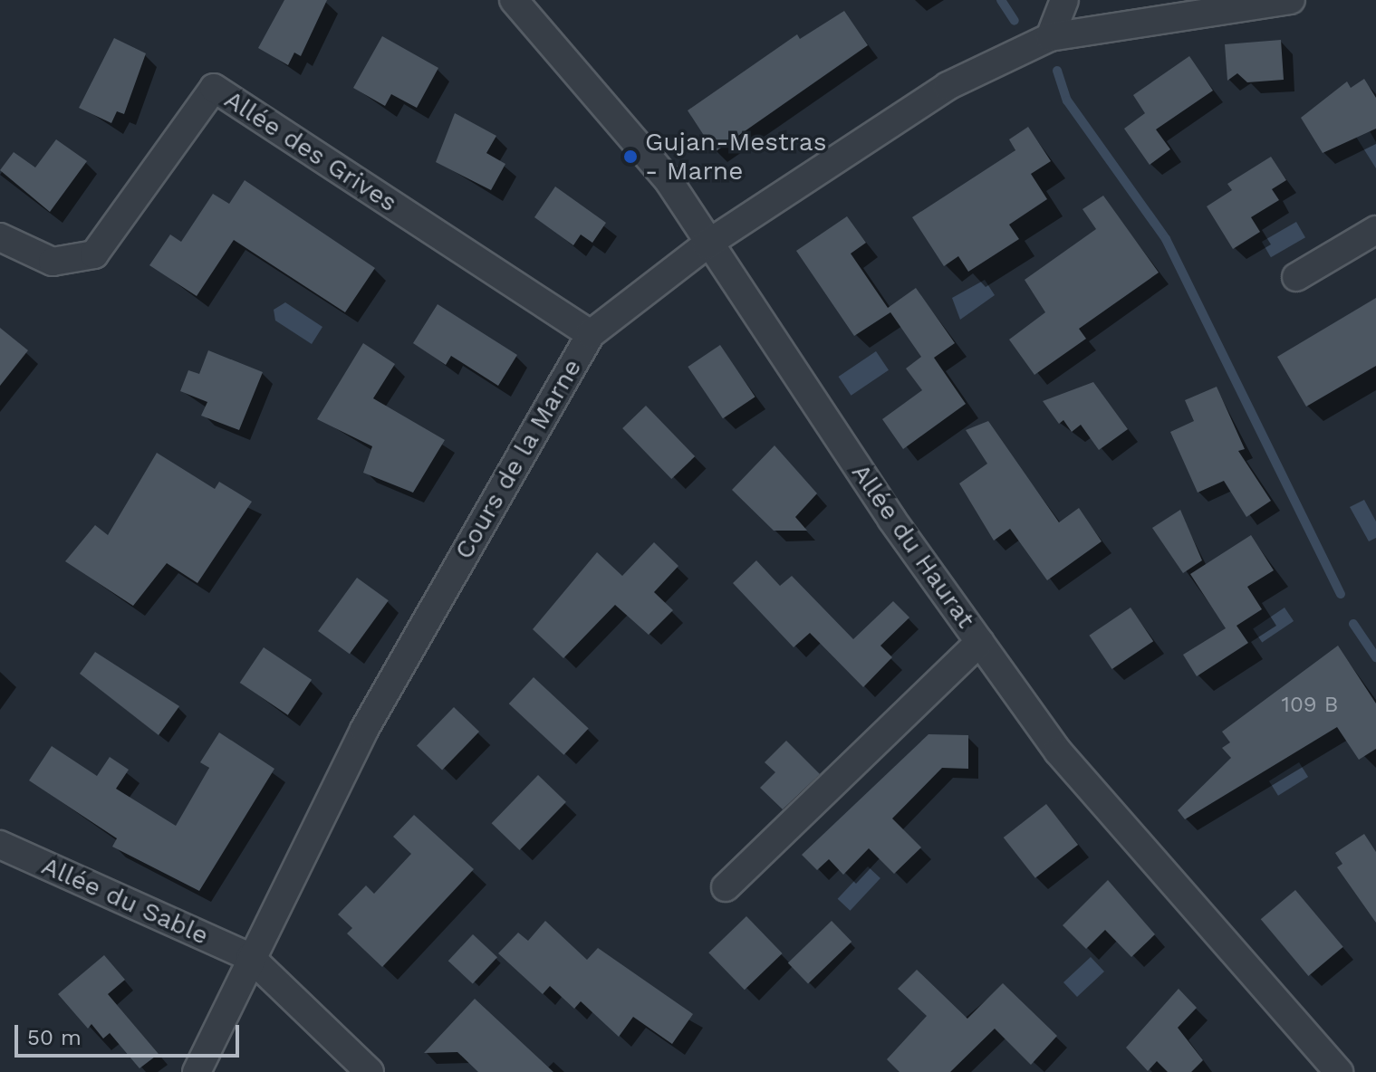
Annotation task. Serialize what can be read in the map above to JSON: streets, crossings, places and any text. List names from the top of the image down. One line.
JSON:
{"streets":{"street":["Allée des Grives","Cours de la Marne","Allée du Haurat","Allée du Sable"]},"crossings":[["Allée des Grives","Cours de la Marne"],["Cours de la Marne","Allée du Haurat"],["Cours de la Marne","Allée du Sable"]],"places":["Gujan-Mestras - Marne"],"house_numbers":["109 B"],"scale_bar":"50 m"}
